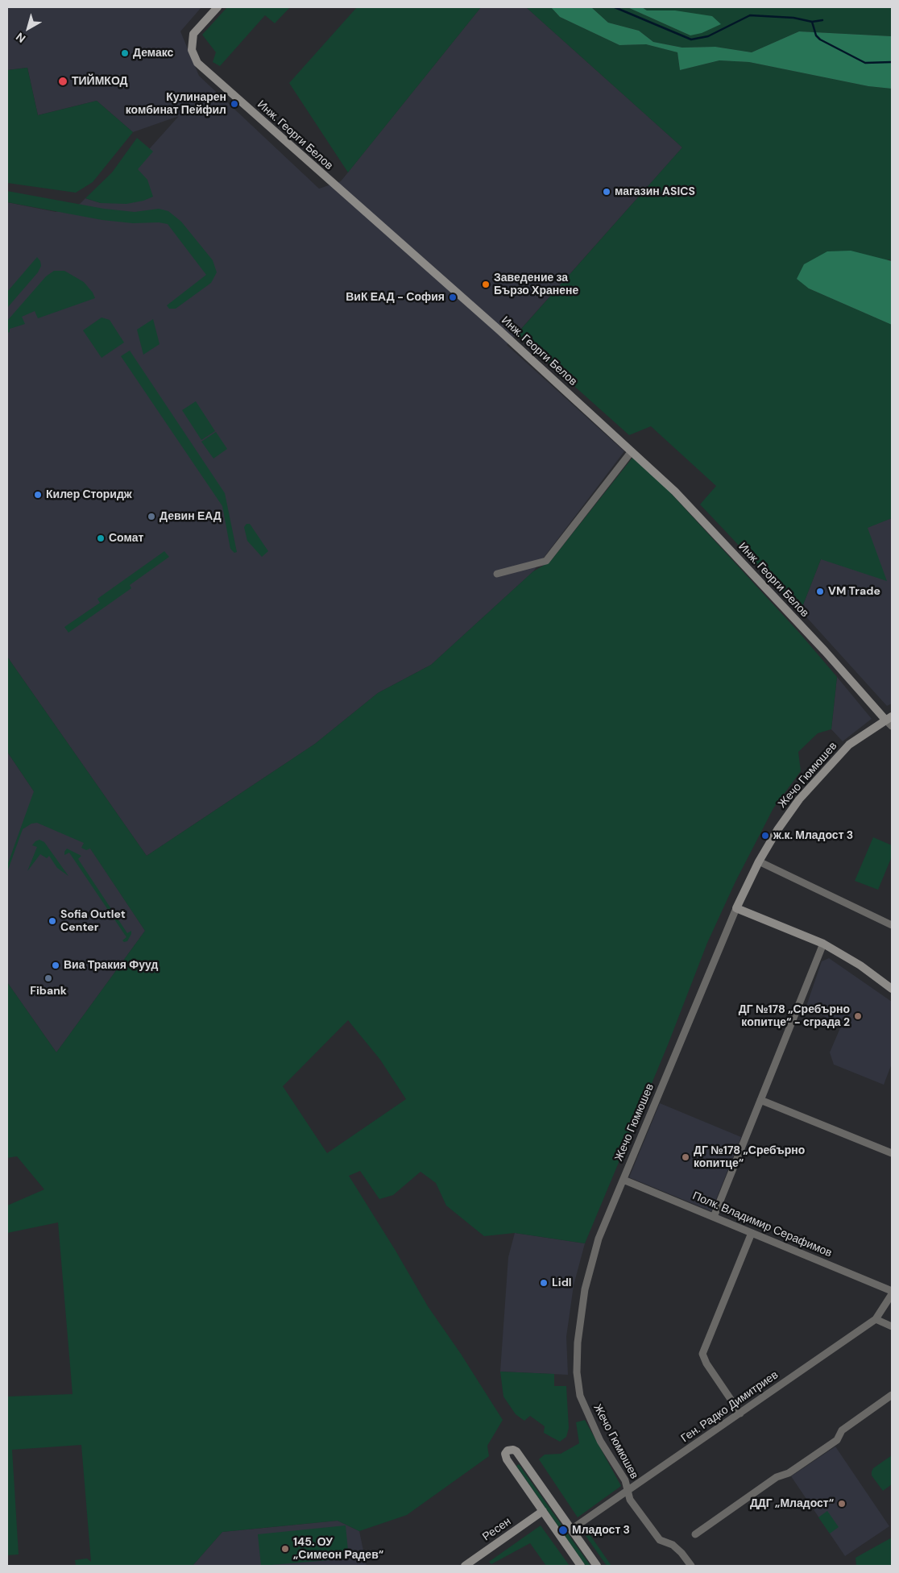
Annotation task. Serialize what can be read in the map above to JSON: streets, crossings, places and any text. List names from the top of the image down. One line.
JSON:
{"streets":{"street":["Инж. Георги Белов","Жечо Гюмюшев","Полк. Владимир Серафимов","Ген. Радко Димитриев","Ресен"]},"crossings":[["Инж. Георги Белов","Жечо Гюмюшев"],["Жечо Гюмюшев","Полк. Владимир Серафимов"],["Жечо Гюмюшев","Ген. Радко Димитриев"],["Полк. Владимир Серафимов","Ген. Радко Димитриев"]],"places":["Демакс","ТИЙМКОД","Кулинарен комбинат Пейфил","магазин ASICS","Заведение за Бързо Хранене","ВиК ЕАД - София","Килер Сторидж","Девин ЕАД","Сомат","VM Trade","ж.к. Младост 3","Sofia Outlet Center","Виа Тракия Фууд","Fibank","ДГ №178 „Сребърно копитце“ - сграда 2","ДГ №178 „Сребърно копитце“","Lidl","ДДГ „Младост“","Младост 3","145. ОУ „Симеон Радев“"],"north":"bottom left"}
